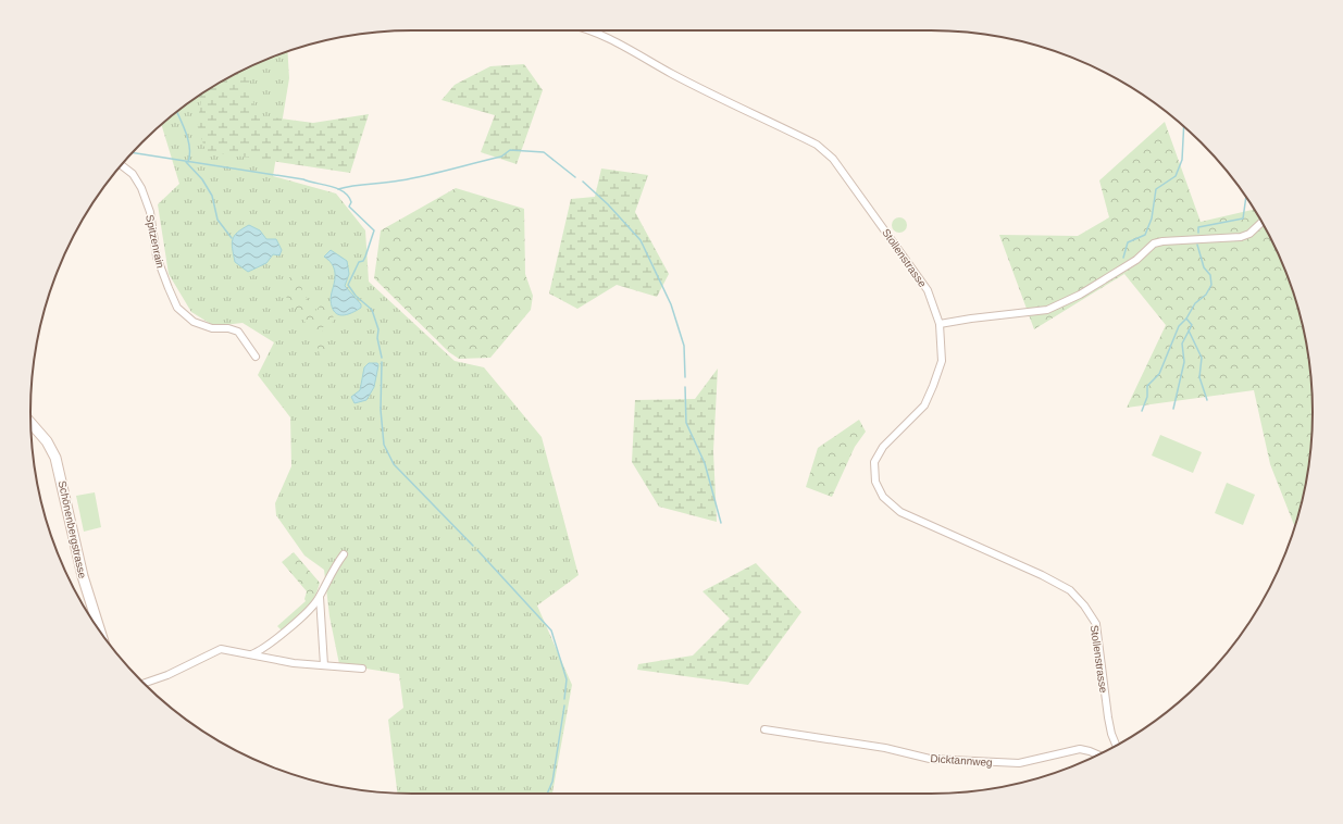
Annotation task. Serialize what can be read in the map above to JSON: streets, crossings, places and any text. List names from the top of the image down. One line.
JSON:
{"streets":{"street":["Spitzenrain","Stollenstrasse","Schönenbergstrasse","Dicktannweg"]}}
